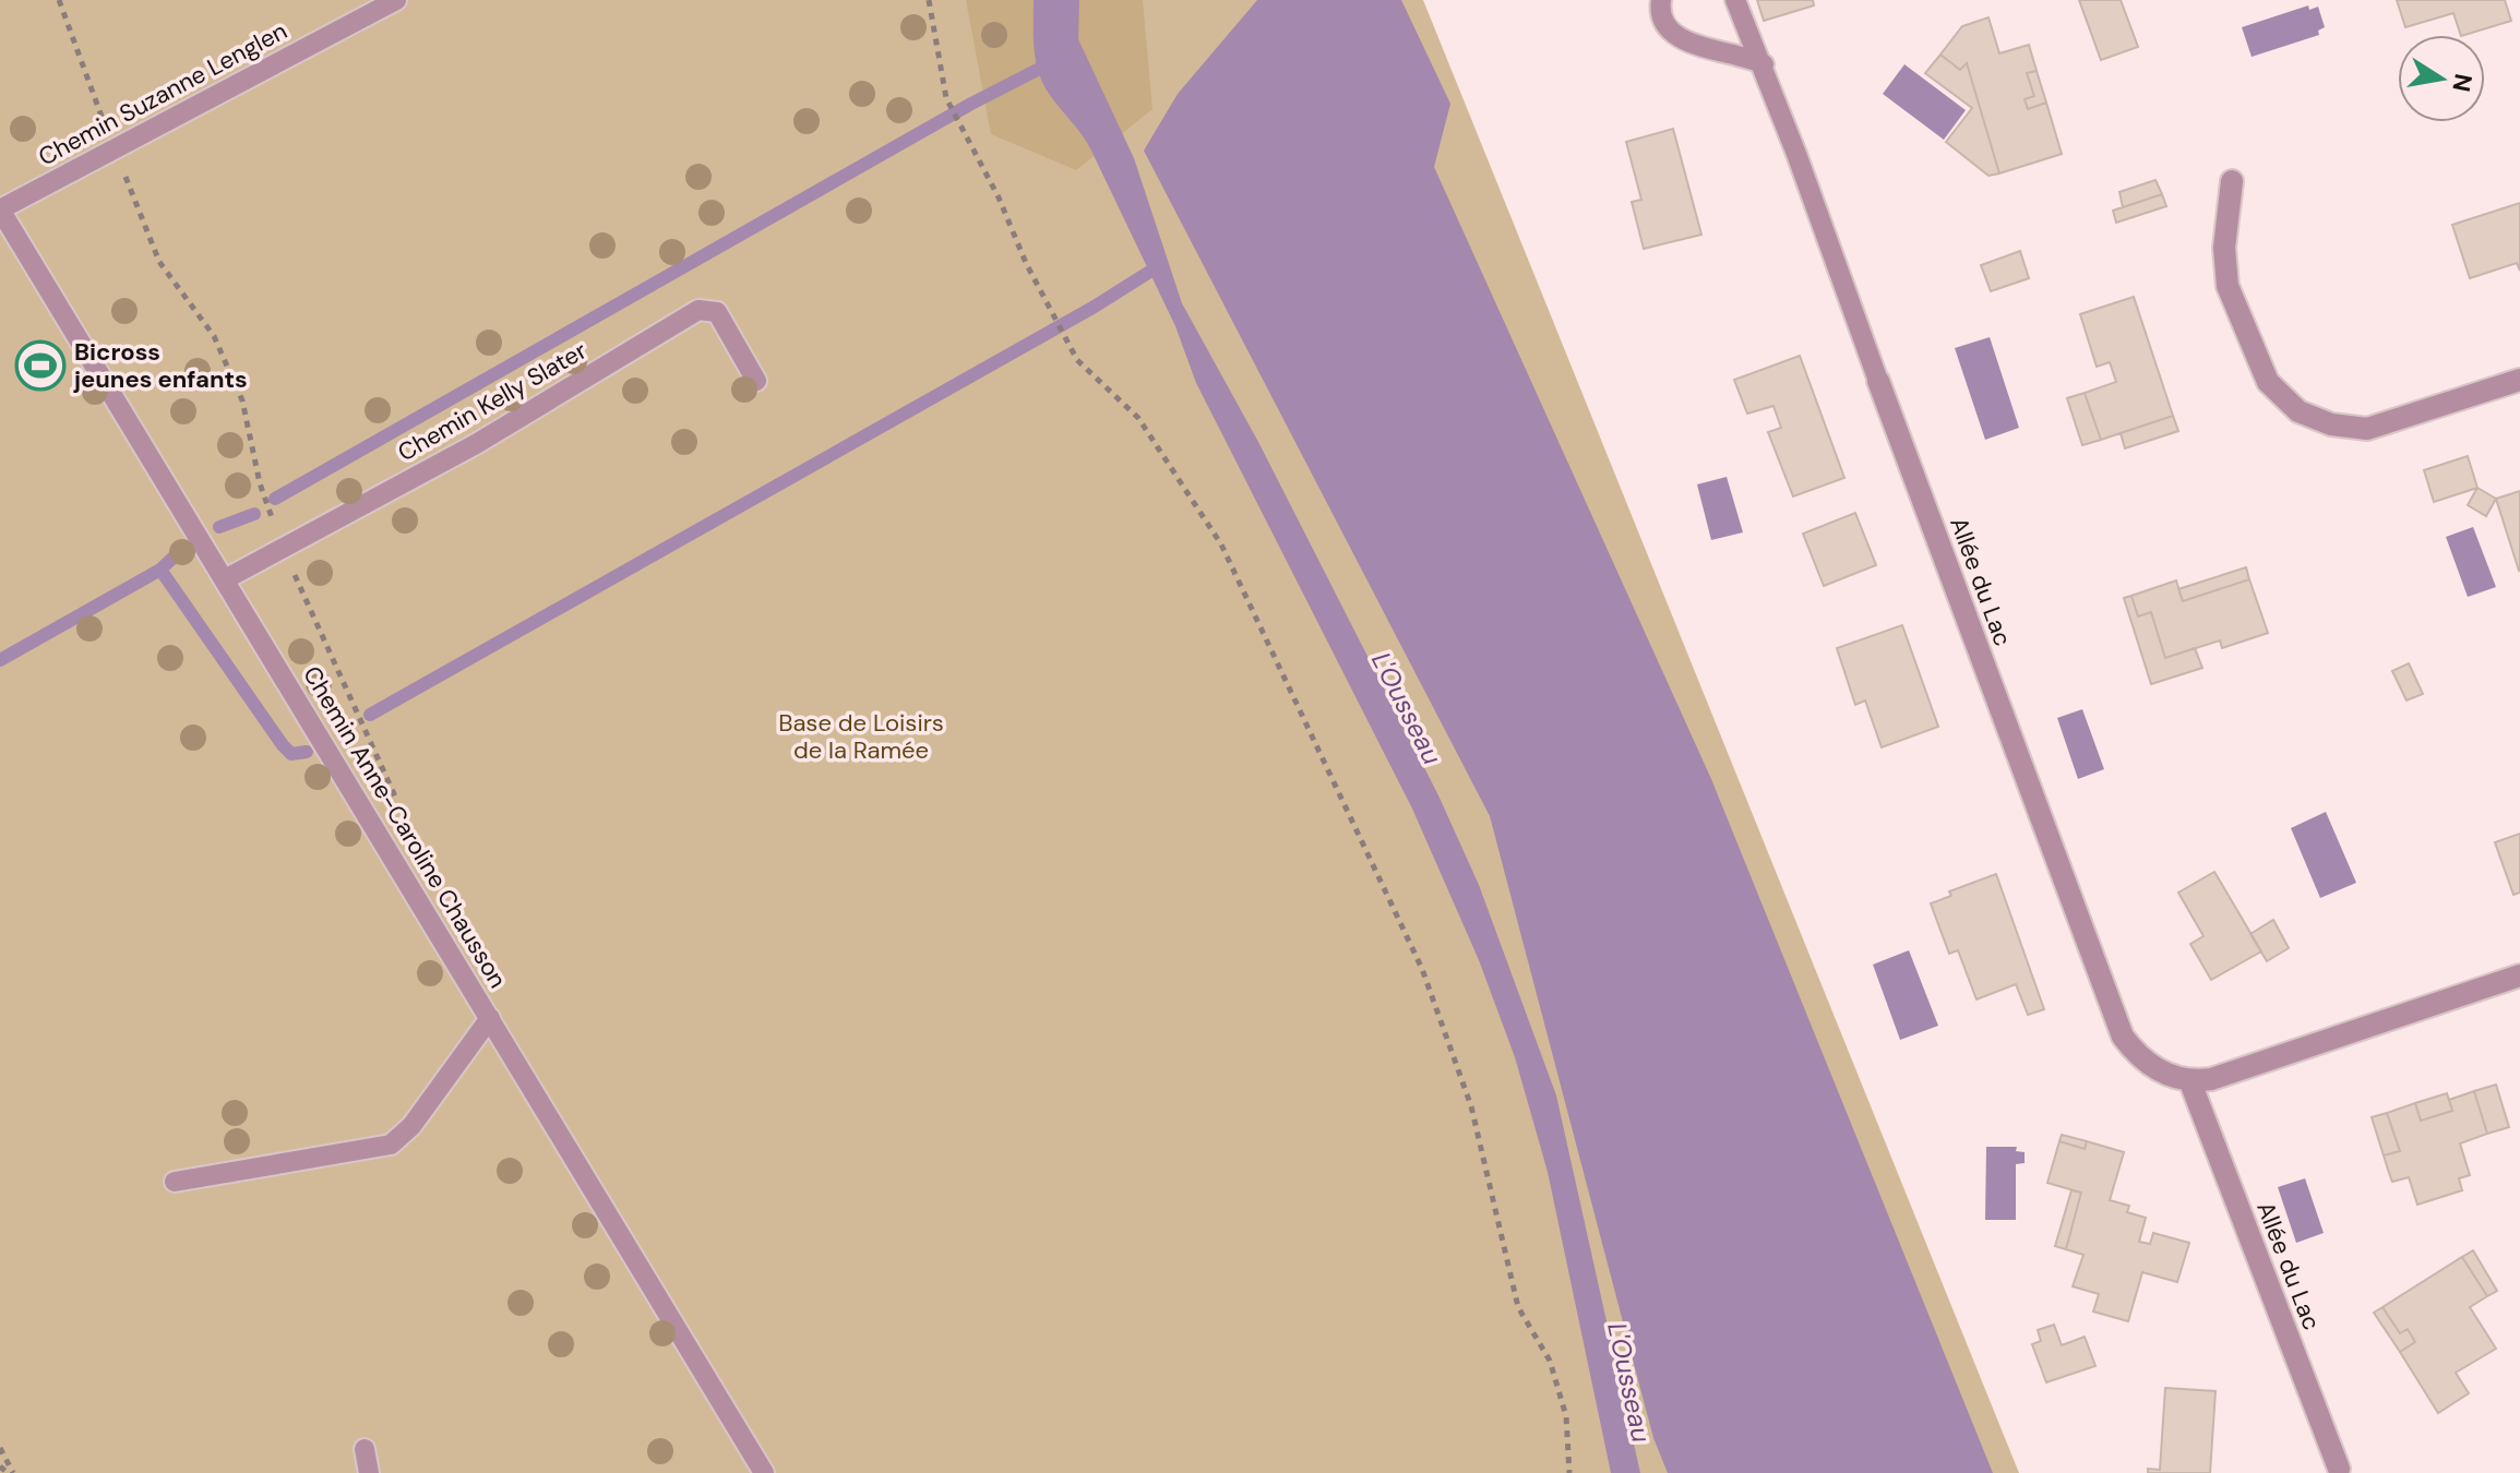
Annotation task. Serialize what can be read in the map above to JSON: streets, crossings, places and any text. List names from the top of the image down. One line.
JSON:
{"streets":{"street":["Allée du Lac"],"lane":["Chemin Suzanne Lenglen","Chemin Kelly Slater","Chemin Anne-Caroline Chausson"]},"crossings":[["Chemin Suzanne Lenglen","Chemin Anne-Caroline Chausson"],["Chemin Kelly Slater","Chemin Anne-Caroline Chausson"]],"water":["L'Ousseau"],"parks":["Base de Loisirs de la Ramée"],"places":{"sports":["Bicross jeunes enfants"]},"north":"right"}
